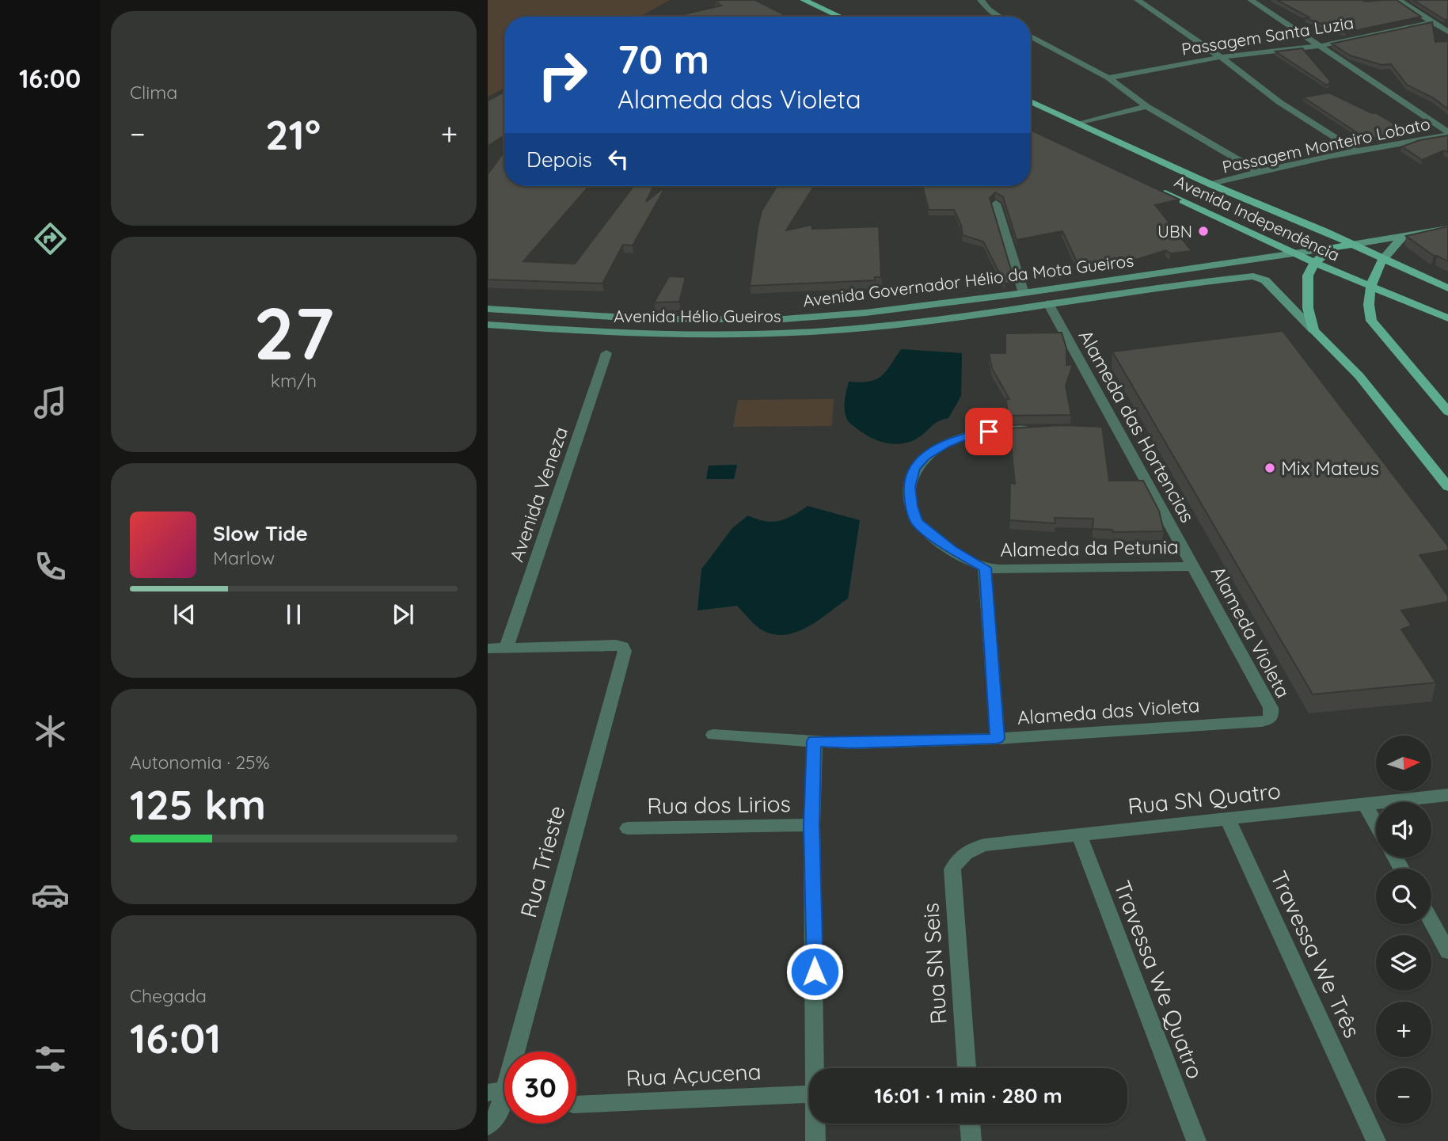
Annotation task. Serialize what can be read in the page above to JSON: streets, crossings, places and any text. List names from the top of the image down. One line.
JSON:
{"streets":{"main road":["Avenida Independência","Avenida Governador Hélio da Mota Gueiros","Avenida Hélio Gueiros"],"street":["Passagem Santa Luzia","Passagem Monteiro Lobato","Alameda das Hortencias","Avenida Veneza","Alameda da Petunia","Alameda Violeta","Alameda das Violeta","Rua SN Quatro","Rua dos Lirios","Rua Trieste","Travessa We Três","Rua SN Seis","Travessa We Quatro","Rua Açucena"]},"crossings":[["Passagem Monteiro Lobato","Avenida Independência"],["Avenida Independência","Avenida Governador Hélio da Mota Gueiros"],["Avenida Hélio Gueiros","Alameda das Hortencias"],["Alameda das Hortencias","Alameda da Petunia"],["Alameda das Hortencias","Alameda Violeta"],["Avenida Veneza","Rua Trieste"],["Alameda da Petunia","Alameda Violeta"],["Alameda Violeta","Alameda das Violeta"],["Rua SN Quatro","Travessa We Três"],["Rua SN Quatro","Rua SN Seis"],["Rua SN Quatro","Travessa We Quatro"]],"places":["UBN","Mix Mateus"],"north":"right","page":{"tabs":"16:00","tile":["Clima",["27","km/h"],["Autonomia · 25%","125 km"],["Chegada","16:01"]],"turn":["70 m","Alameda das Violeta"],"heat":["−","21°","+"],"then":"Depois","song":["Slow Tide","Marlow"],"map_buttons":["+","−"],"limit":"30","trip":"16:01 · 1 min · 280 m"}}
